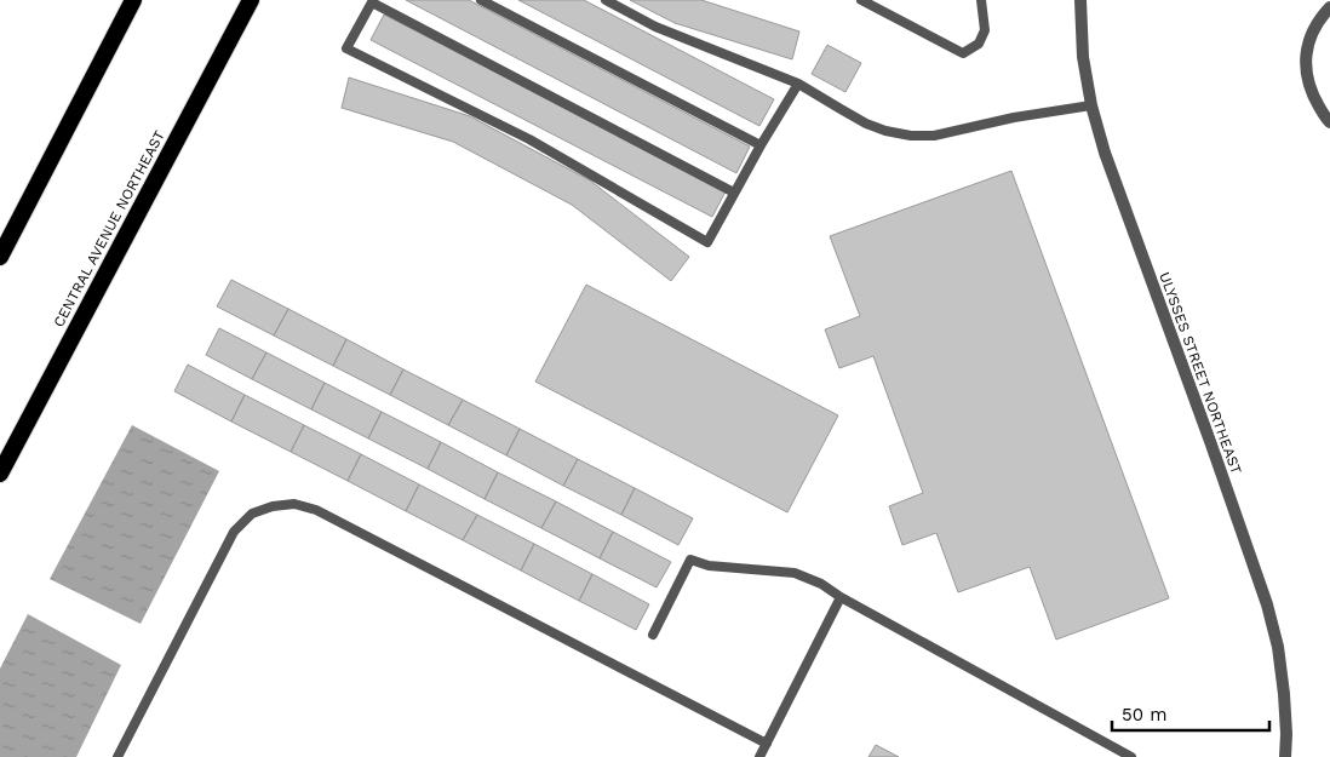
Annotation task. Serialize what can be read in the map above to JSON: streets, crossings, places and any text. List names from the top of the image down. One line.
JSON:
{"streets":{"highway":["CENTRAL AVENUE NORTHEAST"],"street":["ULYSSES STREET NORTHEAST"]},"scale_bar":"50 m"}
